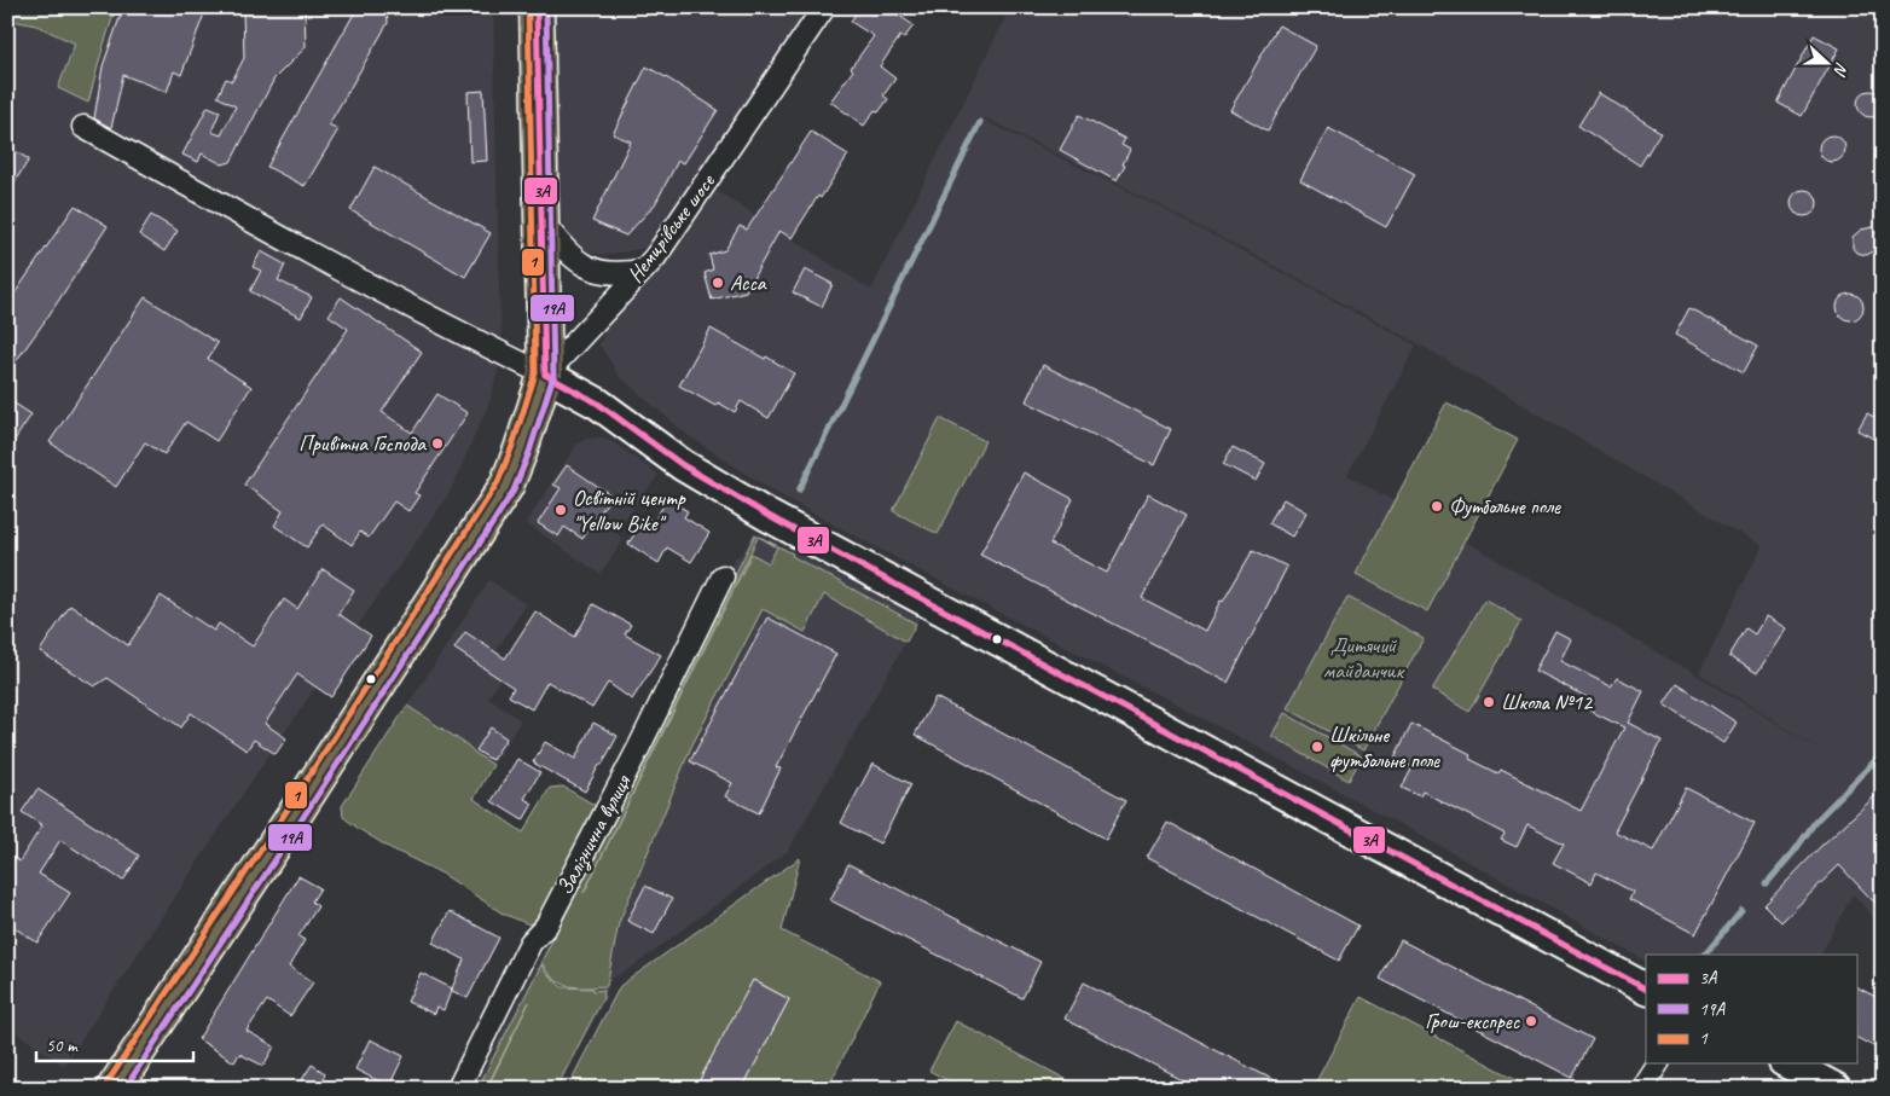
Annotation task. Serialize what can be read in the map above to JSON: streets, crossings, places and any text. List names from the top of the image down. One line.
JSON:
{"streets":{"main road":["Немирівське шосе"],"street":["Залізнична вулиця"]},"parks":["Дитячий майданчик"],"places":["Асса","Привітна Господа","Футбольне поле","Освітній центр \"Yellow Bike\"","Школа №12","Шкільне футбольне поле","Грош-експрес"],"lines":["transit line 3А","transit line 19А","transit line 1"],"legend":["3А","19А","1"],"scale_bar":"50 m","north":"right"}
